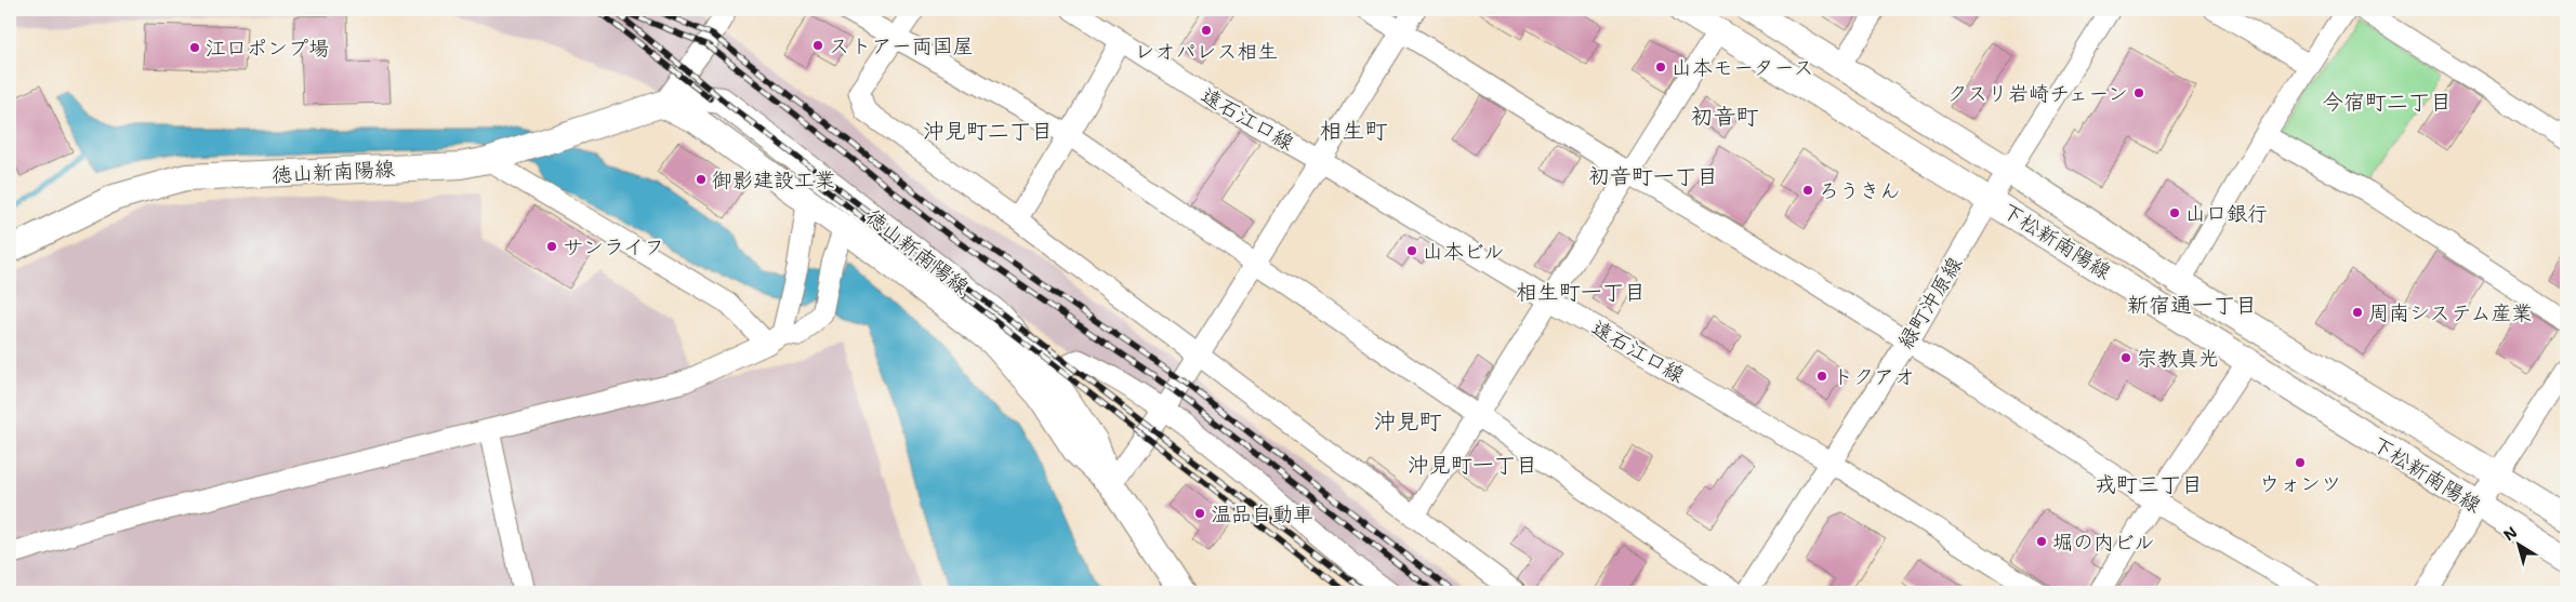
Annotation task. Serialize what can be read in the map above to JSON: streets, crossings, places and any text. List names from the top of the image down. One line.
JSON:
{"streets":{"main road":["徳山新南陽線","下松新南陽線"],"street":["遠石江口線","緑町沖原線"]},"crossings":[["遠石江口線","緑町沖原線"],["下松新南陽線","緑町沖原線"]],"districts":["今宿町二丁目","初音町","沖見町二丁目","相生町","初音町一丁目","相生町一丁目","新宿通一丁目","沖見町","沖見町一丁目","戎町三丁目"],"places":["レオパレス相生","ストアー両国屋","江口ポンプ場","山本モータース","クスリ岩崎チェーン","御影建設工業","ろうきん","山口銀行","サンライフ","山本ビル","周南システム産業","宗教真光","トクアオ","ウォンツ","温品自動車","堀の内ビル"],"north":"top left"}
